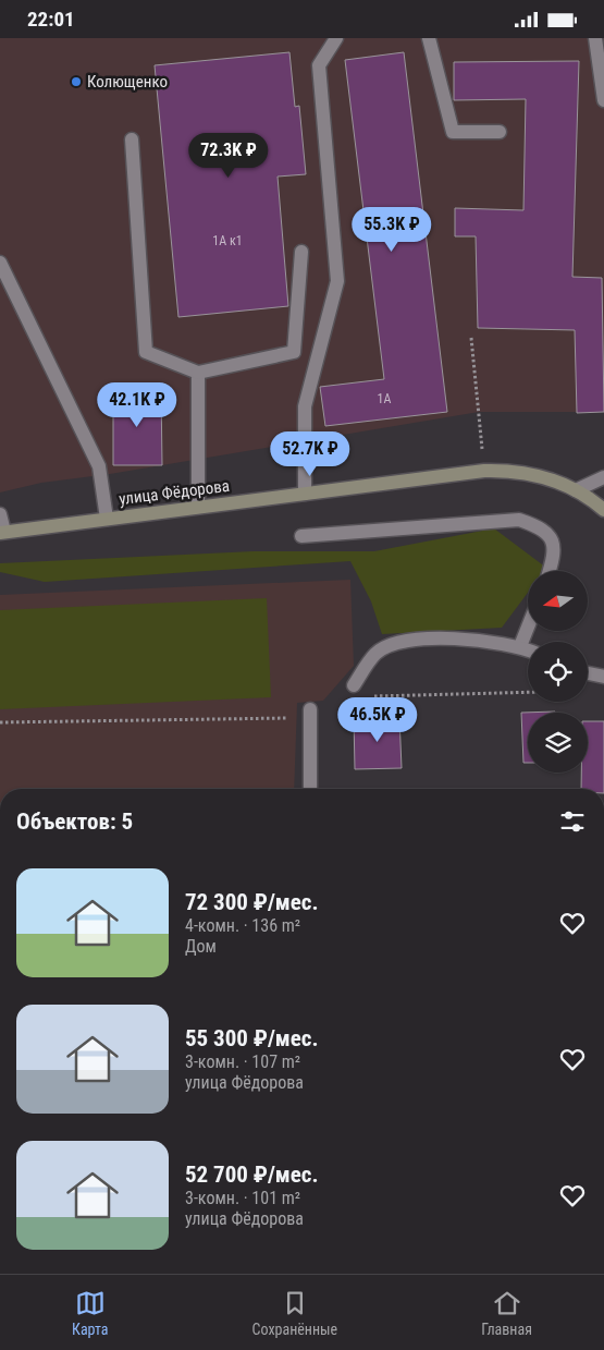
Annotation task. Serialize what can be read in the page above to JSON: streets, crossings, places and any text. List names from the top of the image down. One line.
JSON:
{"streets":{"main road":["улица Фёдорова"]},"places":["Колющенко"],"house_numbers":["1А к1","1А"],"north":"left","page":{"status":"22:01","price":["72.3K ₽","55.3K ₽","42.1K ₽","52.7K ₽","46.5K ₽"],"heading":"Объектов: 5","list":[{"name":"72 300 ₽/мес.","note":"4-комн. · 136 m² · Дом"},{"name":"55 300 ₽/мес.","note":"3-комн. · 107 m² · улица Фёдорова"},{"name":"52 700 ₽/мес.","note":"3-комн. · 101 m² · улица Фёдорова"}],"tabs":["Карта","Сохранённые","Главная"]}}
